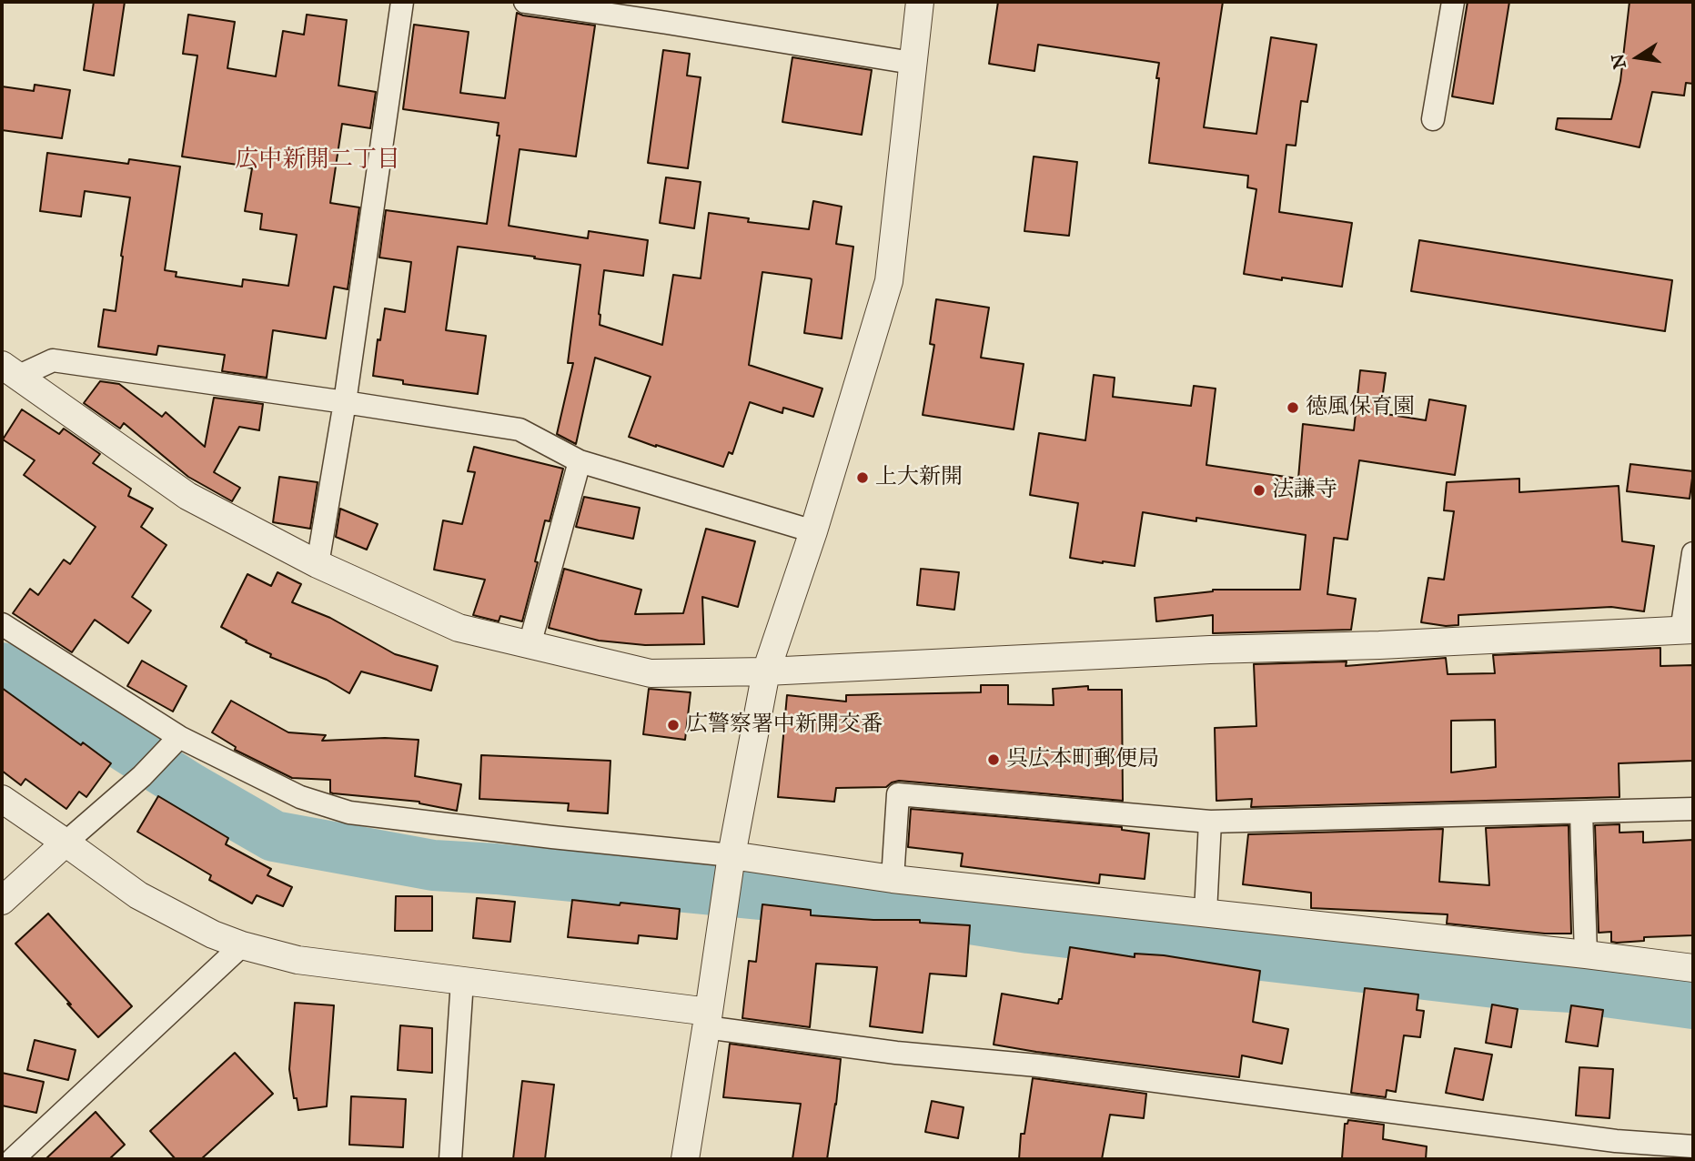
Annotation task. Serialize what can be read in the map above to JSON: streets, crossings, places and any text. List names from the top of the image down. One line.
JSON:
{"districts":["広中新開二丁目"],"places":["徳風保育園","上大新開","法謙寺","広警察署中新開交番","呉広本町郵便局"],"north":"left"}
